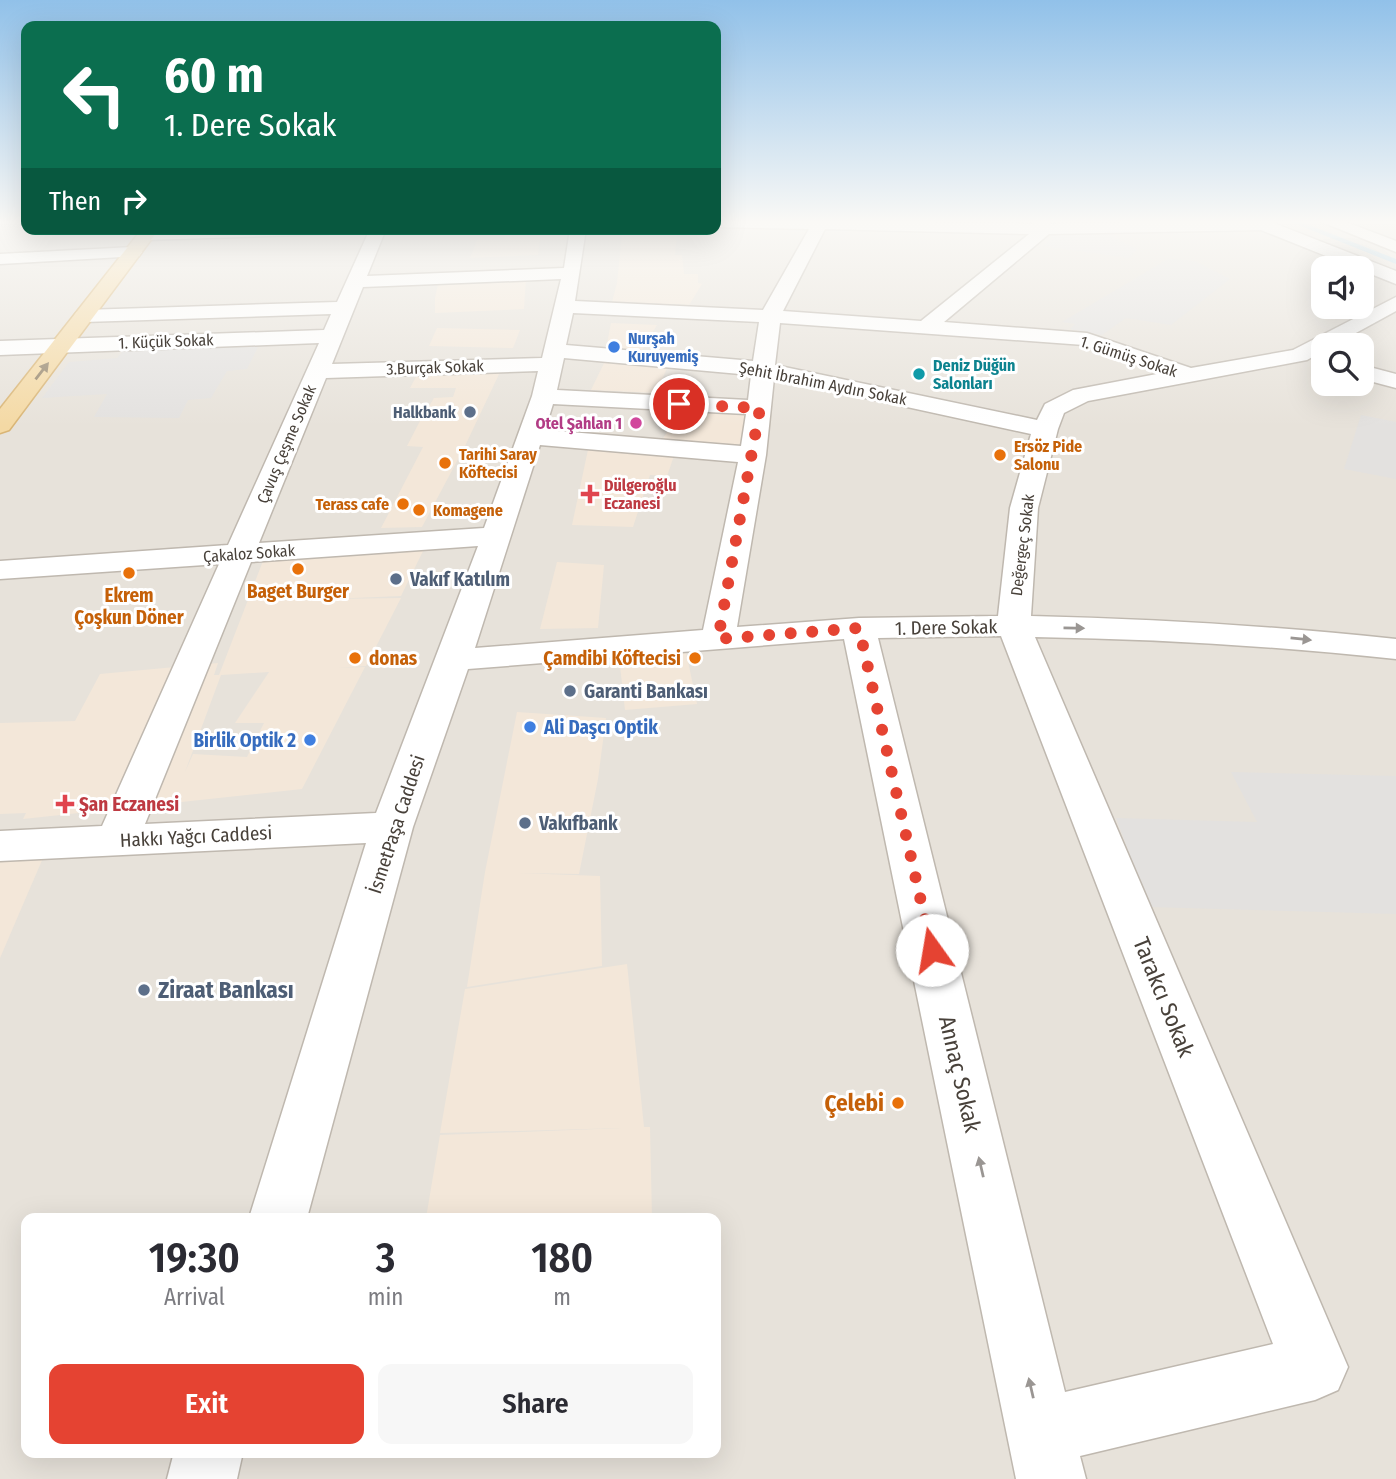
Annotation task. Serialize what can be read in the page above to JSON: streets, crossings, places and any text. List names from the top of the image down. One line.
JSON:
{"streets":{"street":["1. Küçük Sokak","1. Gümüş Sokak","3.Burçak Sokak","Şehit İbrahim Aydın Sokak","Çavuş Çeşme Sokak","Değergeç Sokak","Çakaloz Sokak","1. Dere Sokak","İsmetPaşa Caddesi","Hakkı Yağcı Caddesi","Tarakcı Sokak","Annaç Sokak"]},"crossings":[["1. Küçük Sokak","Çavuş Çeşme Sokak"],["1. Gümüş Sokak","Değergeç Sokak"],["3.Burçak Sokak","Şehit İbrahim Aydın Sokak"],["3.Burçak Sokak","Çavuş Çeşme Sokak"],["Şehit İbrahim Aydın Sokak","Değergeç Sokak"],["Çavuş Çeşme Sokak","Çakaloz Sokak"],["Çavuş Çeşme Sokak","Hakkı Yağcı Caddesi"],["Değergeç Sokak","1. Dere Sokak"],["Değergeç Sokak","Tarakcı Sokak"],["Çakaloz Sokak","İsmetPaşa Caddesi"],["1. Dere Sokak","İsmetPaşa Caddesi"],["1. Dere Sokak","Tarakcı Sokak"],["1. Dere Sokak","Annaç Sokak"],["İsmetPaşa Caddesi","Hakkı Yağcı Caddesi"],["Tarakcı Sokak","Annaç Sokak"]],"one_way":["1. Dere Sokak","Annaç Sokak"],"places":{"other":["Nurşah Kuruyemiş","Deniz Düğün Salonları","Halkbank","Otel Şahlan 1","Ersöz Pide Salonu","Tarihi Saray Köftecisi","Terass cafe","Komagene","Baget Burger","Ekrem Çoşkun Döner","Vakıf Katılım","donas","Çamdibi Köftecisi","Garanti Bankası","Ali Daşcı Optik","Birlik Optik 2","Vakıfbank","Ziraat Bankası","Çelebi"],"health":["Dülgeroğlu Eczanesi","Şan Eczanesi"]},"page":{"turn":["60 m","1. Dere Sokak"],"then":"Then","eta":["19:30","Arrival","3","min","180","m"],"buttons":["Exit","Share"]}}
